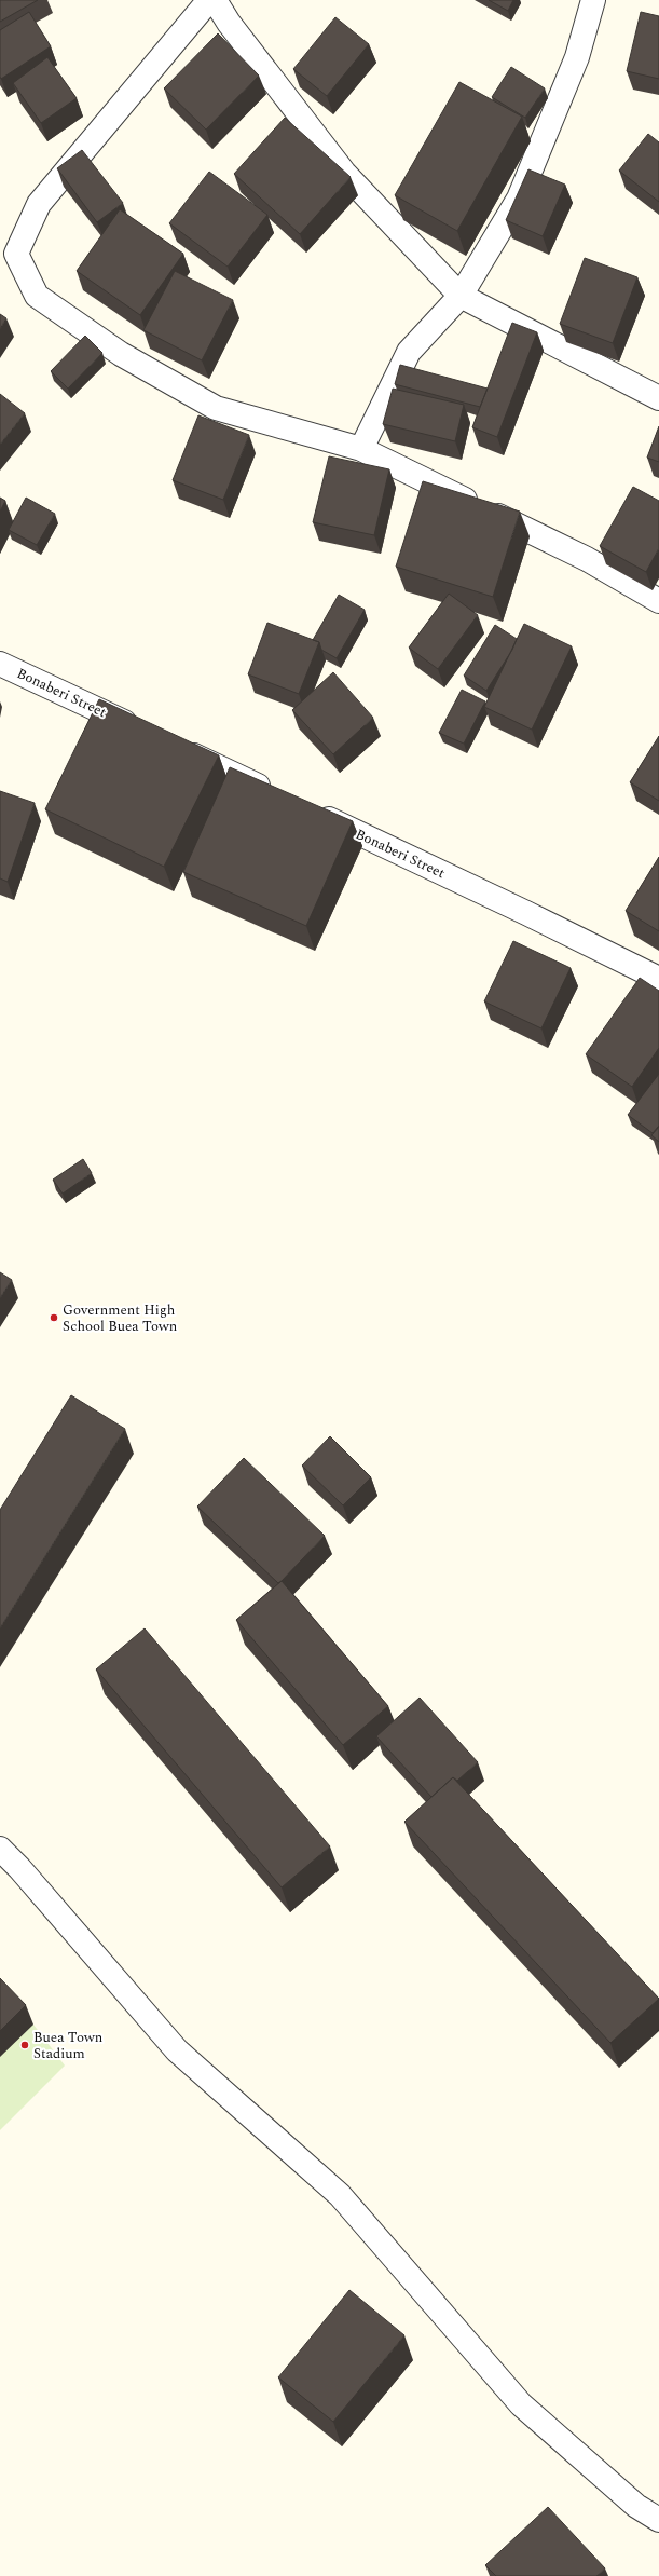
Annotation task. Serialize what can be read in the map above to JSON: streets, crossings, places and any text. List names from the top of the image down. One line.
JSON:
{"streets":{"street":["Bonaberi Street"]},"places":["Government High School Buea Town","Buea Town Stadium"]}
